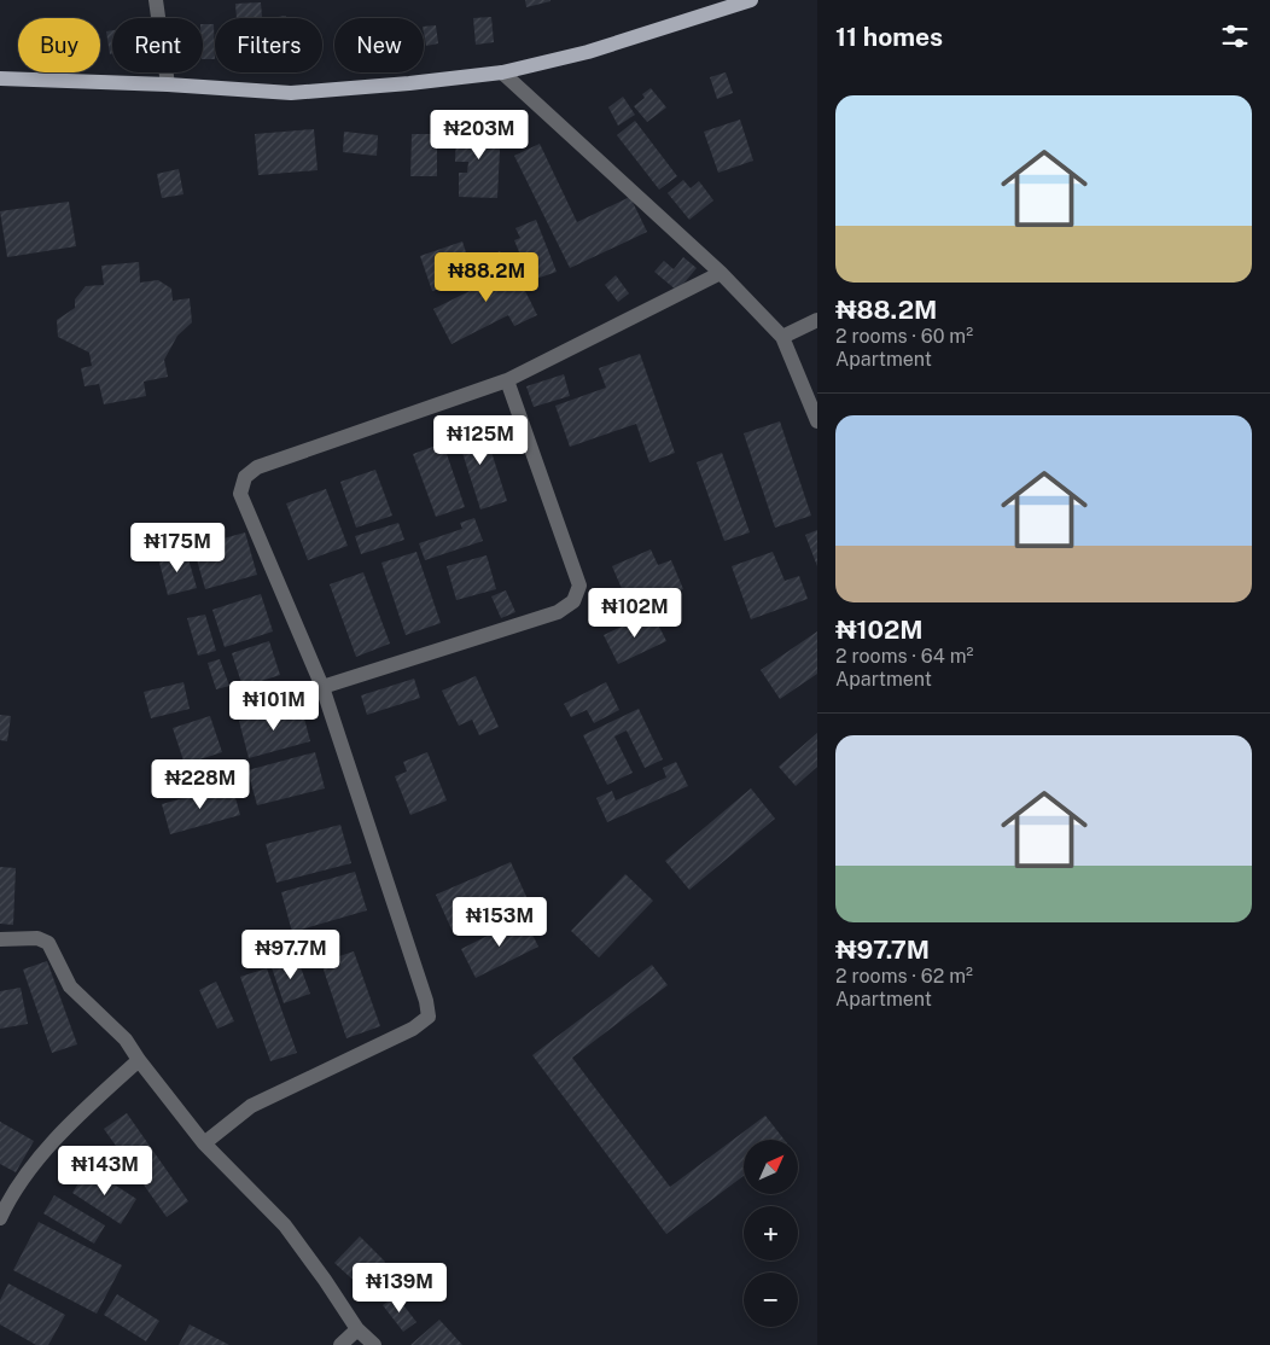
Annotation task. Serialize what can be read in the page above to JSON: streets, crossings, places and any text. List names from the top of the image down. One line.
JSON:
{"north":"top right","page":{"heading":"11 homes","chip":["Buy","Rent","Filters","New"],"list":[{"name":"₦88.2M","note":"2 rooms · 60 m² · Apartment"},{"name":"₦102M","note":"2 rooms · 64 m² · Apartment"},{"name":"₦97.7M","note":"2 rooms · 62 m² · Apartment"}],"price":["₦203M","₦88.2M","₦125M","₦175M","₦102M","₦101M","₦228M","₦153M","₦97.7M","₦143M","₦139M"],"map_buttons":["+","−"]}}
